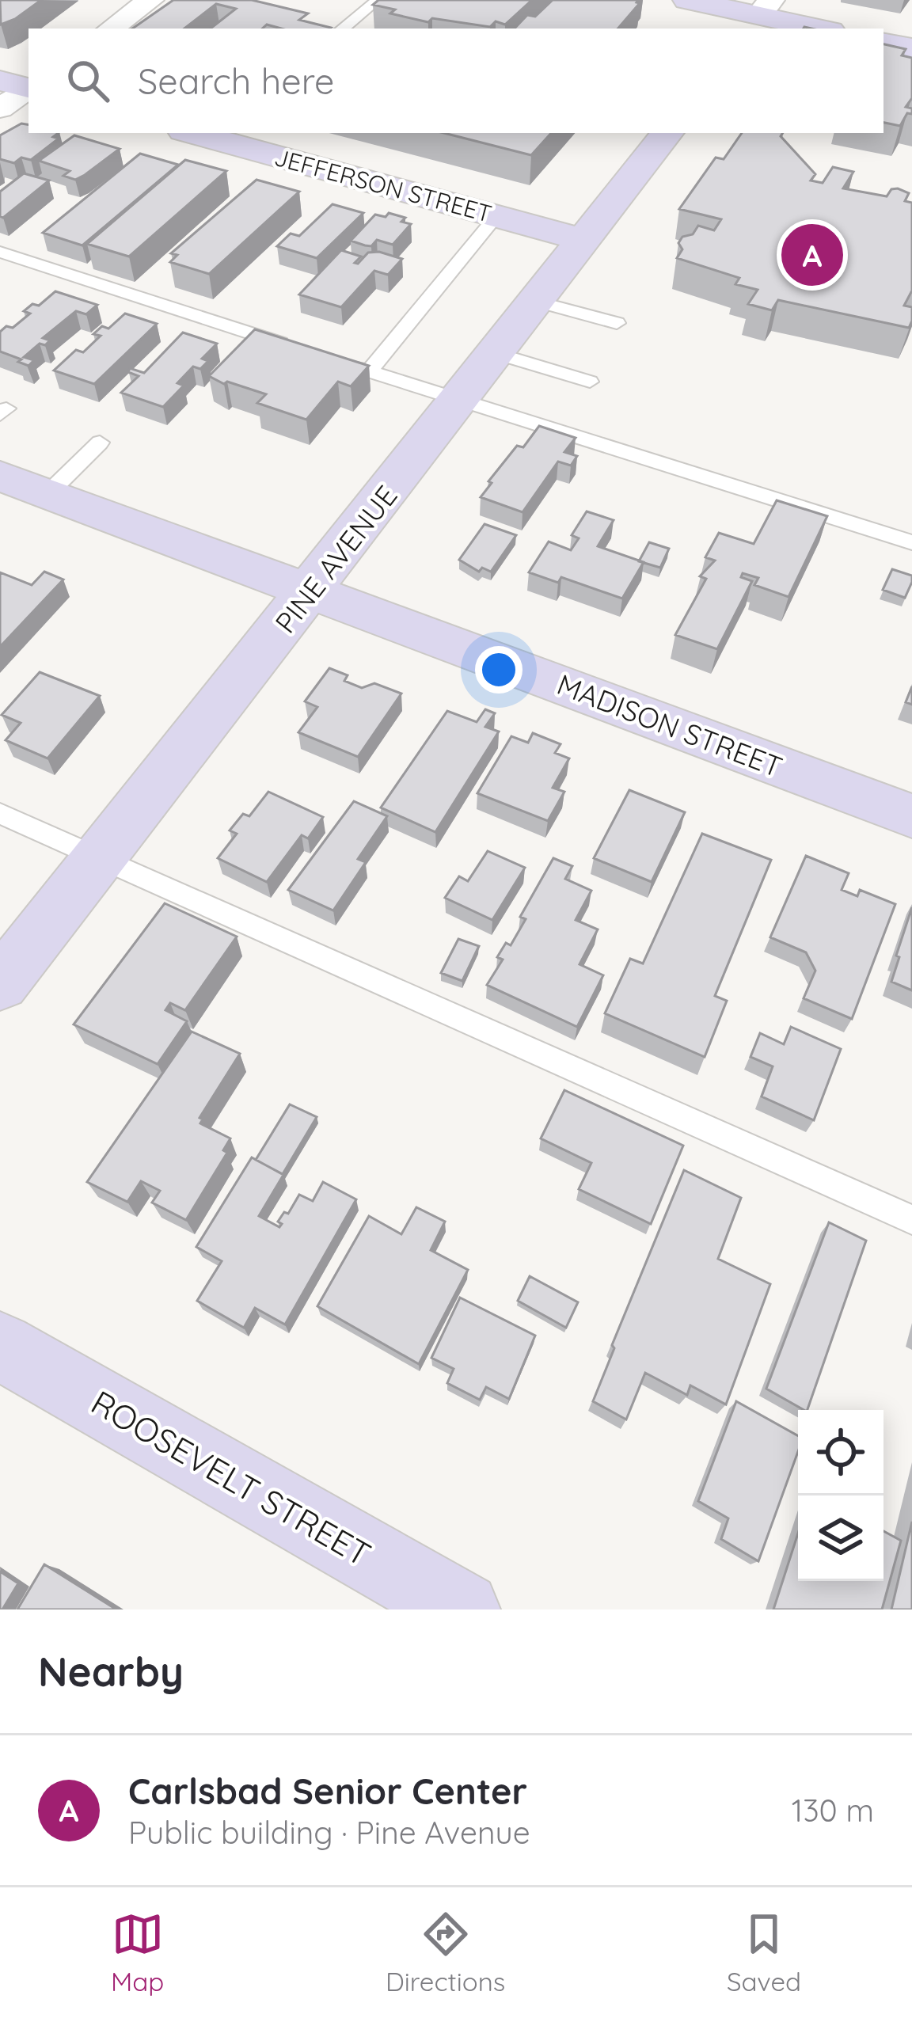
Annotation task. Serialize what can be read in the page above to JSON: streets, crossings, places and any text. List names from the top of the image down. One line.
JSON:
{"streets":{"street":["JEFFERSON STREET","PINE AVENUE","MADISON STREET","ROOSEVELT STREET"]},"crossings":[["JEFFERSON STREET","PINE AVENUE"],["PINE AVENUE","MADISON STREET"]],"page":{"search":"Search here","pins":"A","heading":"Nearby","list":[{"mark":"A","name":"Carlsbad Senior Center","note":"Public building · Pine Avenue","value":"130 m"}],"nav":["Map","Directions","Saved"]}}
